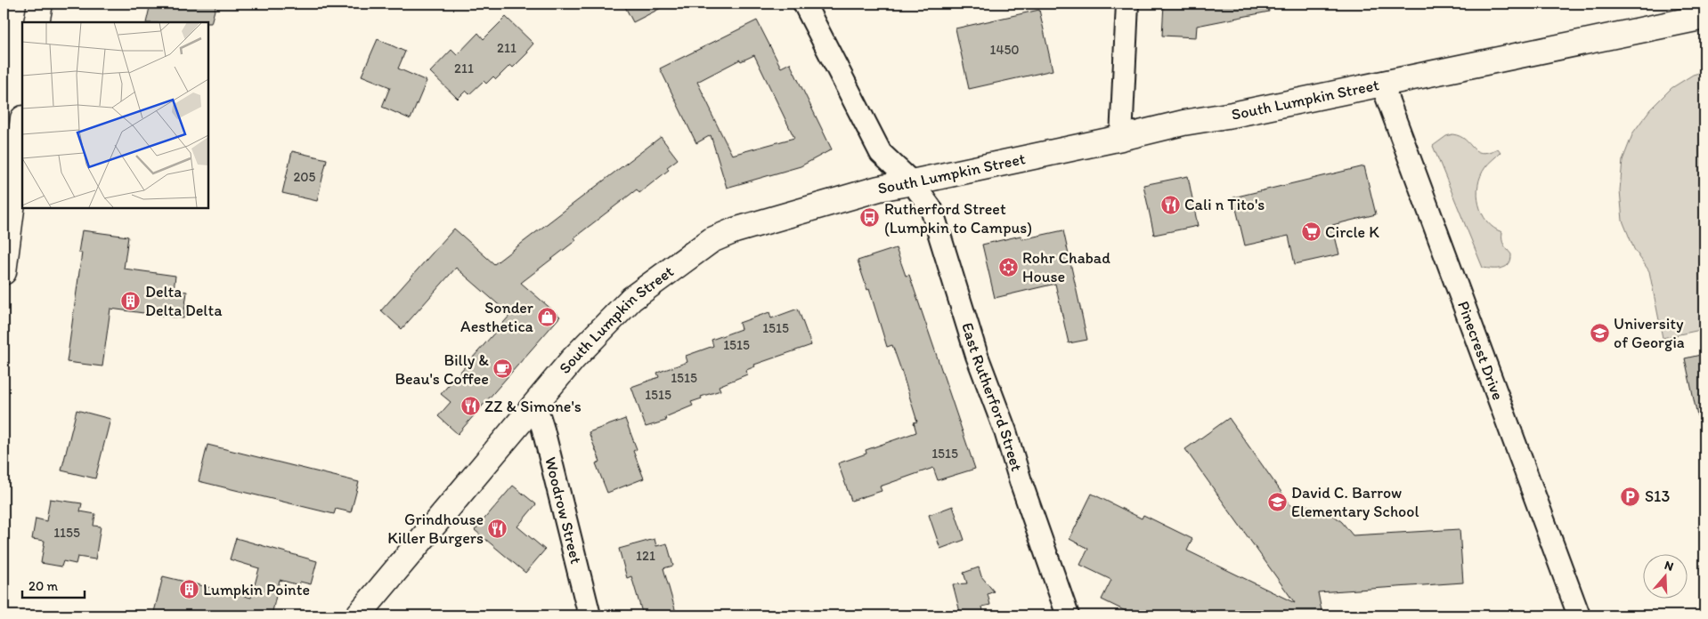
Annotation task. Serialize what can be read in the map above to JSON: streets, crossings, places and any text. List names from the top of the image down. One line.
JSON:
{"streets":{"main road":["South Lumpkin Street"],"street":["Pinecrest Drive","East Rutherford Street","Woodrow Street"]},"crossings":[["South Lumpkin Street","Pinecrest Drive"],["South Lumpkin Street","East Rutherford Street"],["South Lumpkin Street","Woodrow Street"]],"places":{"restaurant":["Cali n Tito's","ZZ & Simone's","Grindhouse Killer Burgers"],"bus stop":["Rutherford Street (Lumpkin to Campus)"],"supermarket":["Circle K"],"synagogue":["Rohr Chabad House"],"building":["Delta Delta Delta","Lumpkin Pointe"],"shop":["Sonder Aesthetica"],"school or university":["University of Georgia","David C. Barrow Elementary School"],"cafe":["Billy & Beau's Coffee"],"parking":["S13"]},"house_numbers":["211","1450","211","205","1515","1515","1515","1515","1515","1155","121"],"scale_bar":"20 m","north":"top"}
